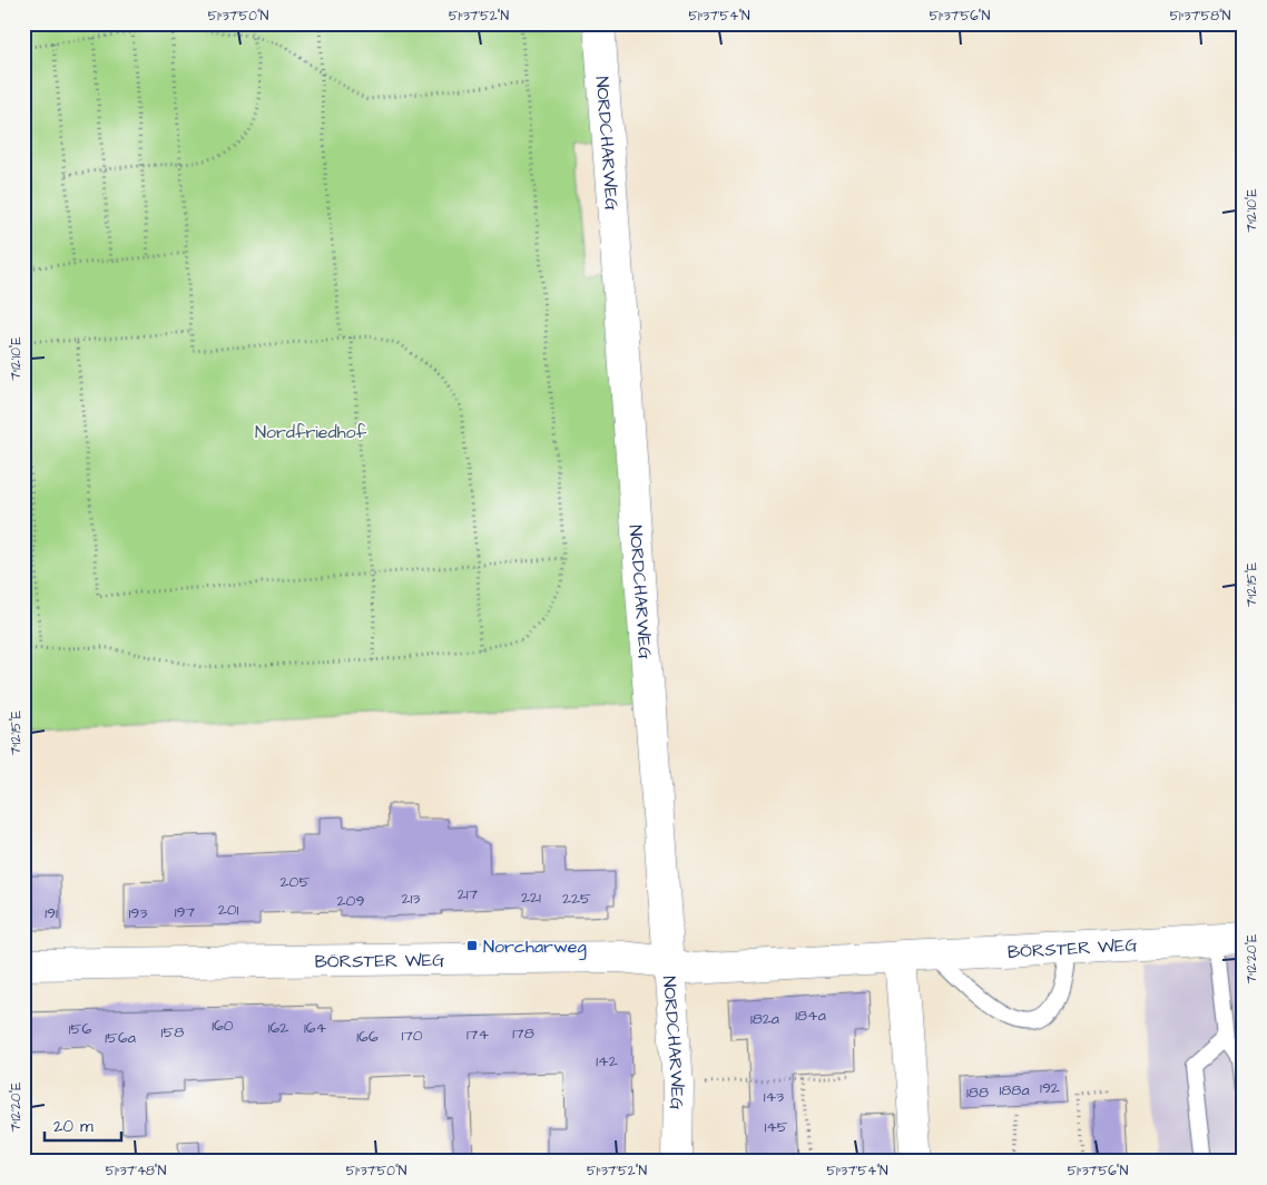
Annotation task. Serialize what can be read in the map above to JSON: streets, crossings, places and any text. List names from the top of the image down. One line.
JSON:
{"streets":{"street":["NORDCHARWEG","BÖRSTER WEG"]},"crossings":[["NORDCHARWEG","BÖRSTER WEG"]],"parks":["Nordfriedhof"],"places":{"transit":["Norcharweg"]},"house_numbers":["205","217","221","213","225","209","201","197","191","193","184a","182a","160","162","164","156","158","178","174","170","166","156a","142","192","188a","188","143","145"],"scale_bar":"20 m","coordinates":["51°37'50\"N","51°37'52\"N","51°37'54\"N","51°37'56\"N","51°37'58\"N","7°12'10\"E","7°12'15\"E","7°12'20\"E","51°37'48\"N"]}
